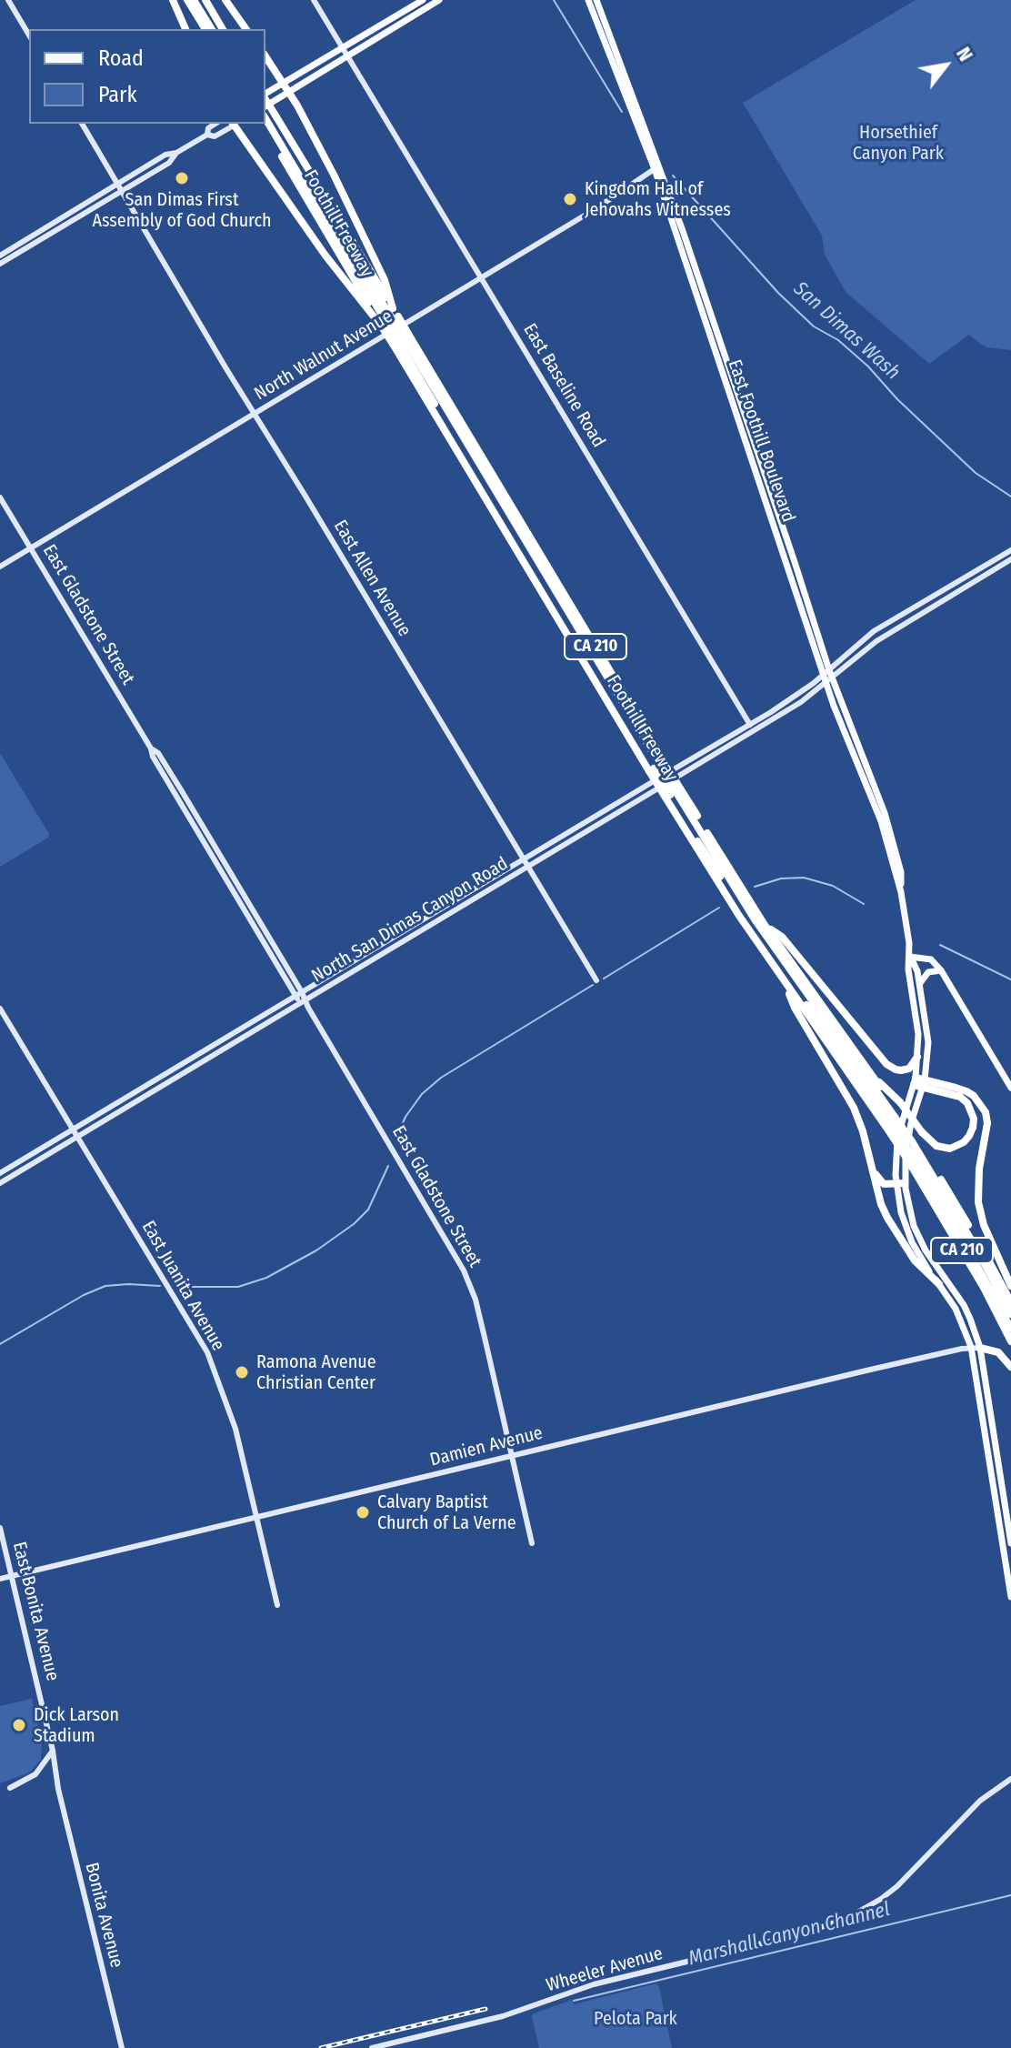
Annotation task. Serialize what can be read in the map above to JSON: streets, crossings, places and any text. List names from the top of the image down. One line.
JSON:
{"streets":{"highway":["Foothill Freeway","CA 210"],"main road":["North Walnut Avenue","East Baseline Road","East Foothill Boulevard","East Allen Avenue","East Gladstone Street","North San Dimas Canyon Road","East Juanita Avenue","Damien Avenue","East Bonita Avenue","Bonita Avenue","Wheeler Avenue"]},"crossings":[["North Walnut Avenue","East Baseline Road"],["North Walnut Avenue","East Foothill Boulevard"],["North Walnut Avenue","East Allen Avenue"],["North Walnut Avenue","East Gladstone Street"],["East Baseline Road","North San Dimas Canyon Road"],["East Foothill Boulevard","North San Dimas Canyon Road"],["East Allen Avenue","North San Dimas Canyon Road"],["East Gladstone Street","North San Dimas Canyon Road"],["East Gladstone Street","Damien Avenue"],["North San Dimas Canyon Road","East Juanita Avenue"],["East Juanita Avenue","Damien Avenue"],["Damien Avenue","East Bonita Avenue"],["East Bonita Avenue","Bonita Avenue"]],"water":["San Dimas Wash","Marshall Canyon Channel"],"parks":["Horsethief Canyon Park","Pelota Park"],"places":["San Dimas First Assembly of God Church","Kingdom Hall of Jehovahs Witnesses","Ramona Avenue Christian Center","Calvary Baptist Church of La Verne","Dick Larson Stadium"],"legend":["Road","Park"],"north":"top right"}
